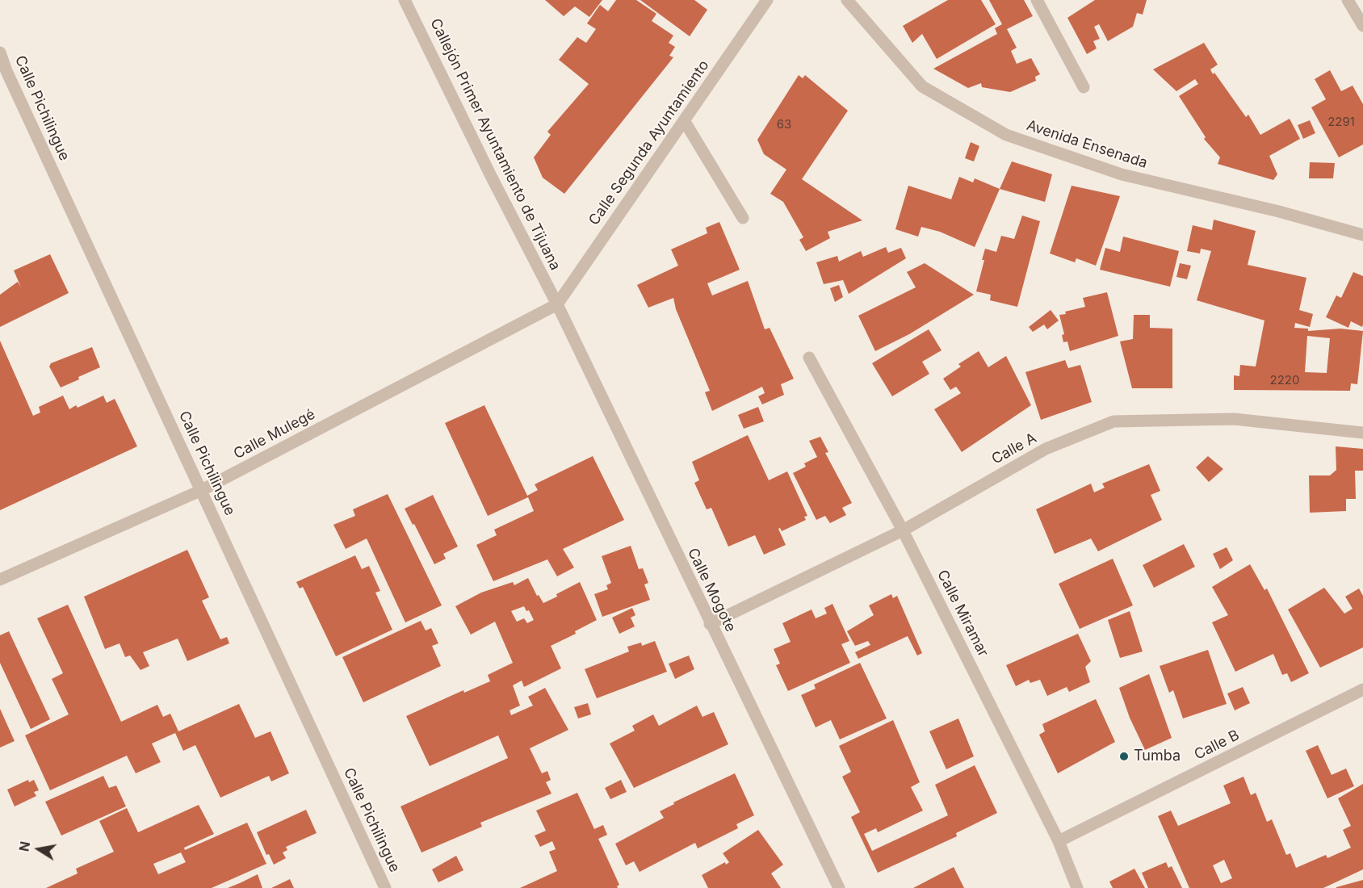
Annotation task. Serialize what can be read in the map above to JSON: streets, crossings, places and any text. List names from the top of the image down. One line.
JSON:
{"streets":{"street":["Calle Pichilingue","Calle Segunda Ayuntamiento","Callejón Primer Ayuntamiento de Tijuana","Avenida Ensenada","Calle Mulegé","Calle A","Calle Mogote","Calle Miramar","Calle B"]},"crossings":[["Calle Pichilingue","Calle Mulegé"],["Calle Segunda Ayuntamiento","Callejón Primer Ayuntamiento de Tijuana"],["Calle Segunda Ayuntamiento","Calle Mulegé"],["Calle Segunda Ayuntamiento","Calle Mogote"],["Callejón Primer Ayuntamiento de Tijuana","Calle Mulegé"],["Callejón Primer Ayuntamiento de Tijuana","Calle Mogote"],["Calle Mulegé","Calle Mogote"],["Calle A","Calle Mogote"],["Calle A","Calle Miramar"],["Calle Miramar","Calle B"]],"places":["Tumba"],"house_numbers":["2291","63","2220"],"north":"left"}
